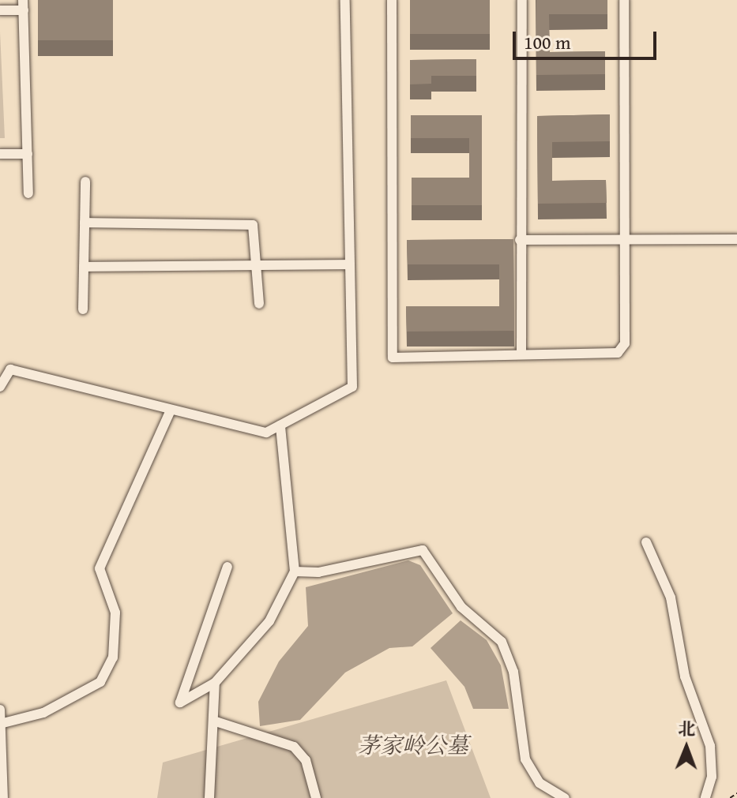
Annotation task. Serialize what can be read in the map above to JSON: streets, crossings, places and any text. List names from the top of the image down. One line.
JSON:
{"parks":["茅家岭公墓"],"scale_bar":"100 m","north":"top"}
